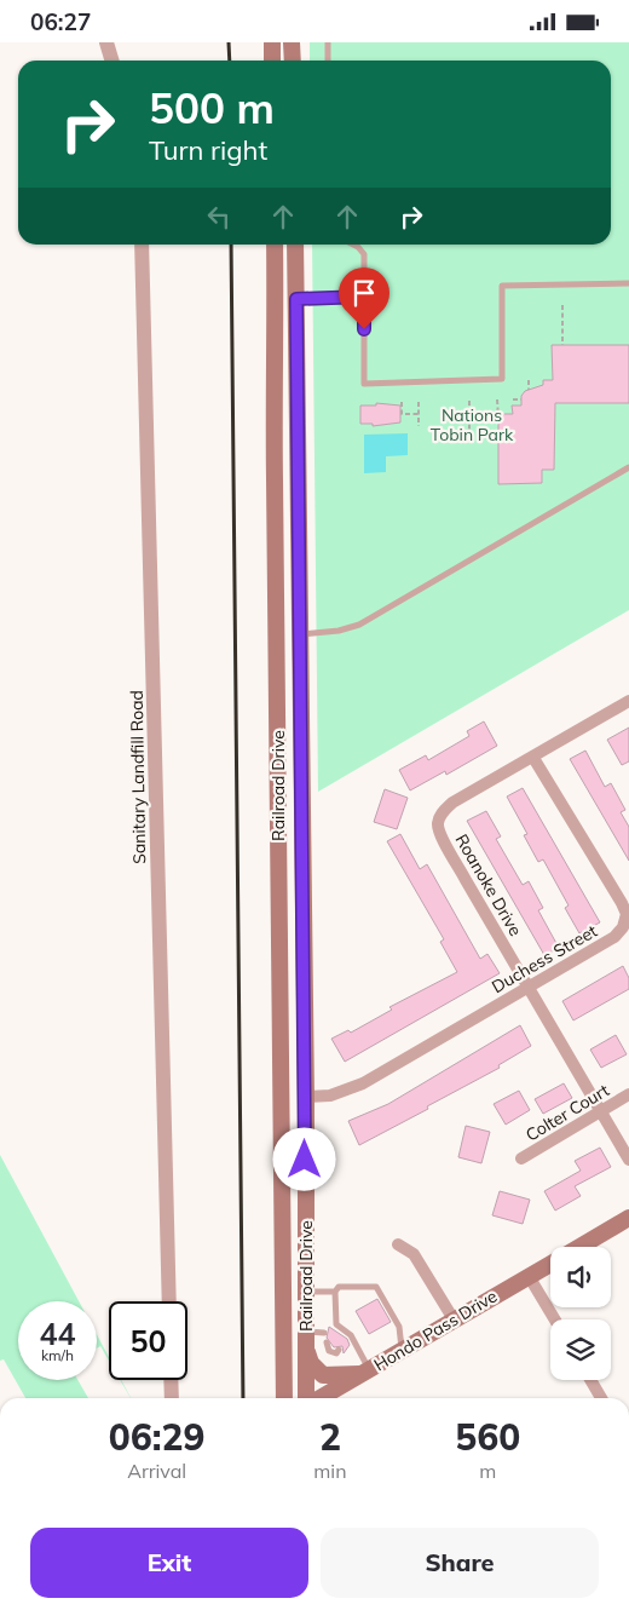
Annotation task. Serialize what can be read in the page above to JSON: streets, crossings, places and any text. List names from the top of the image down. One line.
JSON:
{"streets":{"main road":["Railroad Drive","Hondo Pass Drive"],"street":["Sanitary Landfill Road","Roanoke Drive","Duchess Street","Colter Court"]},"crossings":[["Railroad Drive","Duchess Street"],["Roanoke Drive","Duchess Street"],["Roanoke Drive","Colter Court"]],"parks":["Nations Tobin Park"],"page":{"status":"06:27","turn":["500 m","Turn right"],"speed":"44 km/h","limit":"50","eta":["06:29","Arrival","2","min","560","m"],"buttons":["Exit","Share"]}}
